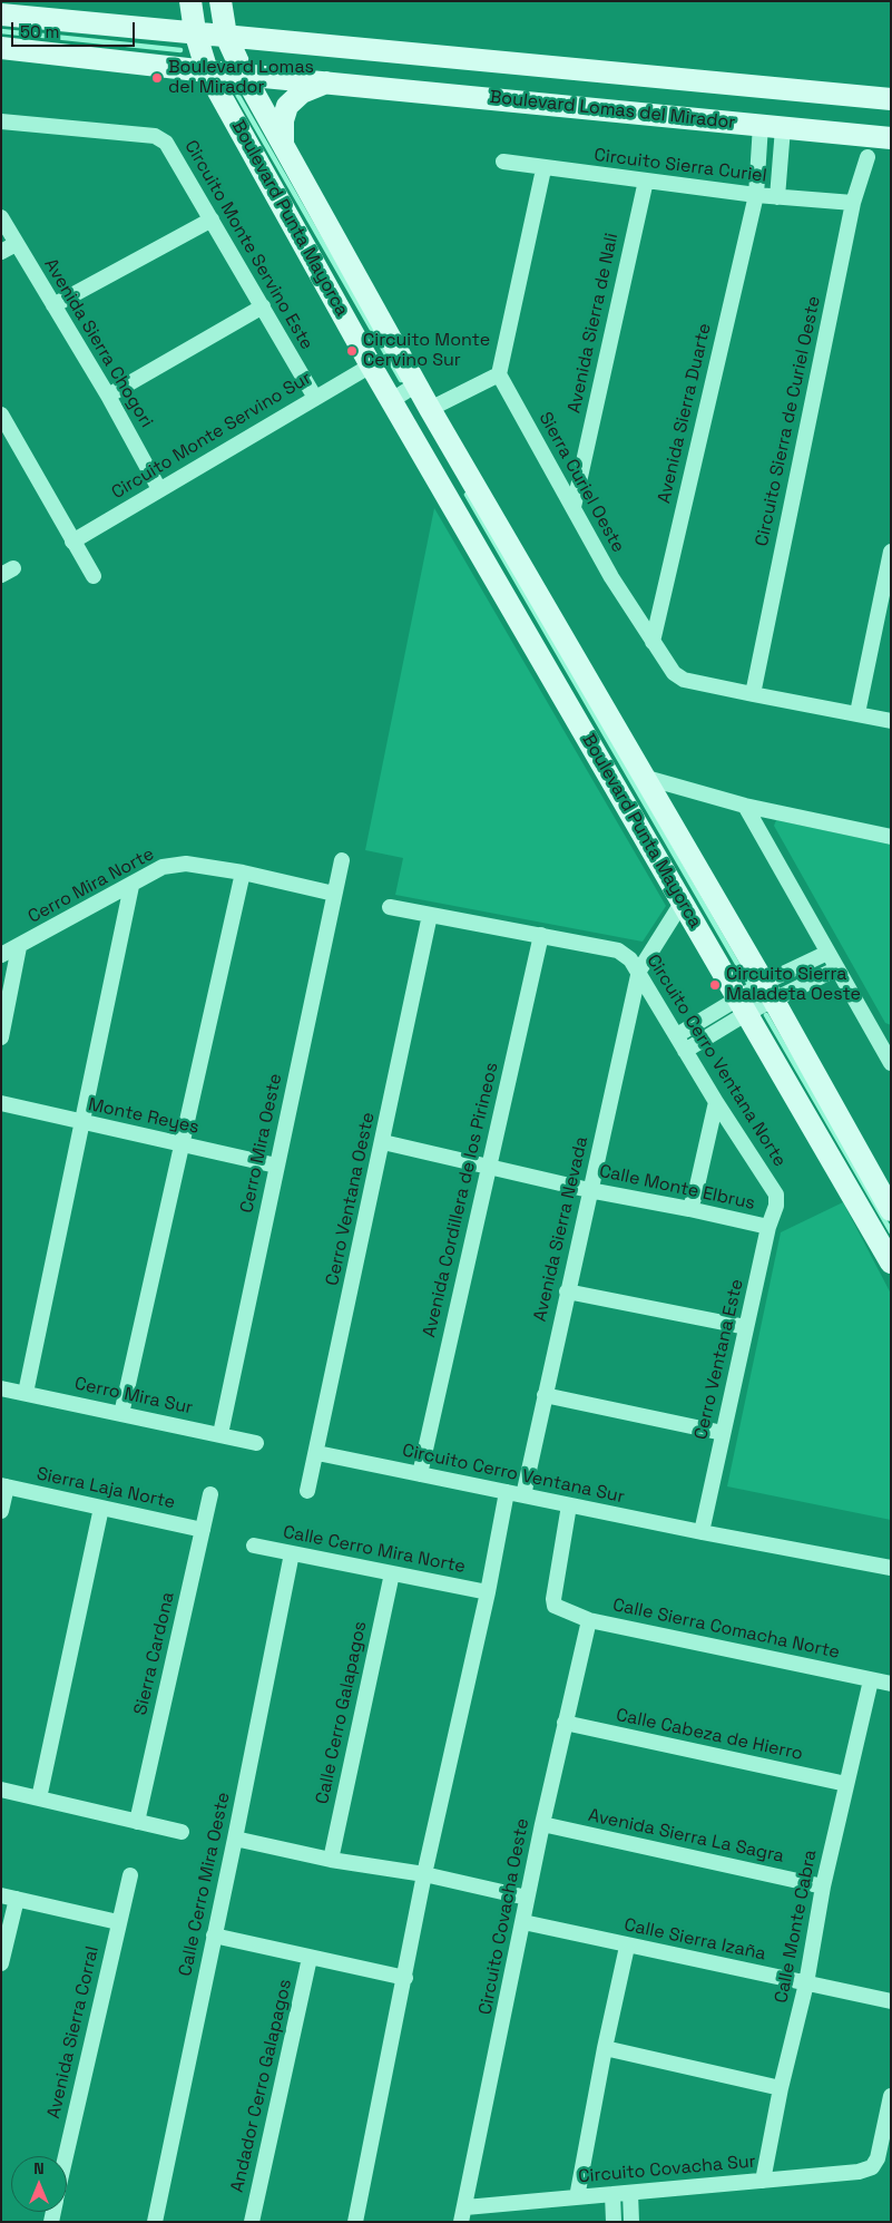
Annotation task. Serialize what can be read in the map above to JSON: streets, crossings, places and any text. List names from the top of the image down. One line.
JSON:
{"streets":{"street":["Boulevard Lomas del Mirador","Circuito Sierra Curiel","Boulevard Punta Mayorca","Circuito Monte Servino Este","Avenida Sierra de Nali","Avenida Sierra Chogori","Avenida Sierra Duarte","Circuito Sierra de Curiel Oeste","Circuito Monte Servino Sur","Sierra Curiel Oeste","Cerro Mira Norte","Circuito Cerro Ventana Norte","Monte Reyes","Cerro Mira Oeste","Calle Monte Elbrus","Cerro Ventana Oeste","Avenida Cordillera de los Pirineos","Avenida Sierra Nevada","Cerro Ventana Este","Cerro Mira Sur","Circuito Cerro Ventana Sur","Sierra Laja Norte","Calle Cerro Mira Norte","Calle Sierra Comacha Norte","Sierra Cardona","Calle Cerro Galapagos","Calle Cabeza de Hierro","Avenida Sierra La Sagra","Calle Cerro Mira Oeste","Circuito Covacha Oeste","Calle Monte Cabra","Calle Sierra Izaña","Avenida Sierra Corral","Andador Cerro Galapagos","Circuito Covacha Sur"]},"crossings":[["Boulevard Lomas del Mirador","Boulevard Punta Mayorca"],["Boulevard Lomas del Mirador","Avenida Sierra Duarte"],["Circuito Sierra Curiel","Avenida Sierra de Nali"],["Circuito Sierra Curiel","Avenida Sierra Duarte"],["Circuito Sierra Curiel","Circuito Sierra de Curiel Oeste"],["Boulevard Punta Mayorca","Circuito Monte Servino Sur"],["Boulevard Punta Mayorca","Avenida Sierra Nevada"],["Circuito Monte Servino Este","Circuito Monte Servino Sur"],["Avenida Sierra de Nali","Sierra Curiel Oeste"],["Avenida Sierra Chogori","Circuito Monte Servino Sur"],["Avenida Sierra Duarte","Sierra Curiel Oeste"],["Circuito Sierra de Curiel Oeste","Sierra Curiel Oeste"],["Cerro Mira Norte","Cerro Mira Oeste"],["Circuito Cerro Ventana Norte","Cerro Ventana Oeste"],["Circuito Cerro Ventana Norte","Avenida Cordillera de los Pirineos"],["Circuito Cerro Ventana Norte","Avenida Sierra Nevada"],["Circuito Cerro Ventana Norte","Cerro Ventana Este"],["Monte Reyes","Cerro Mira Oeste"],["Cerro Mira Oeste","Cerro Mira Sur"],["Calle Monte Elbrus","Cerro Ventana Oeste"],["Calle Monte Elbrus","Avenida Cordillera de los Pirineos"],["Calle Monte Elbrus","Avenida Sierra Nevada"],["Calle Monte Elbrus","Cerro Ventana Este"],["Cerro Ventana Oeste","Circuito Cerro Ventana Sur"],["Avenida Cordillera de los Pirineos","Circuito Cerro Ventana Sur"],["Avenida Sierra Nevada","Circuito Cerro Ventana Sur"],["Cerro Ventana Este","Circuito Cerro Ventana Sur"],["Circuito Cerro Ventana Sur","Calle Sierra Comacha Norte"],["Sierra Laja Norte","Sierra Cardona"],["Calle Cerro Mira Norte","Calle Cerro Galapagos"],["Calle Cerro Mira Norte","Calle Cerro Mira Oeste"],["Calle Sierra Comacha Norte","Circuito Covacha Oeste"],["Calle Sierra Comacha Norte","Calle Monte Cabra"],["Calle Cabeza de Hierro","Circuito Covacha Oeste"],["Calle Cabeza de Hierro","Calle Monte Cabra"],["Avenida Sierra La Sagra","Circuito Covacha Oeste"],["Avenida Sierra La Sagra","Calle Monte Cabra"],["Circuito Covacha Oeste","Calle Sierra Izaña"],["Circuito Covacha Oeste","Circuito Covacha Sur"],["Calle Monte Cabra","Calle Sierra Izaña"],["Calle Monte Cabra","Circuito Covacha Sur"]],"places":["Boulevard Lomas del Mirador","Circuito Monte Cervino Sur","Circuito Sierra Maladeta Oeste"],"scale_bar":"50 m","north":"top"}
